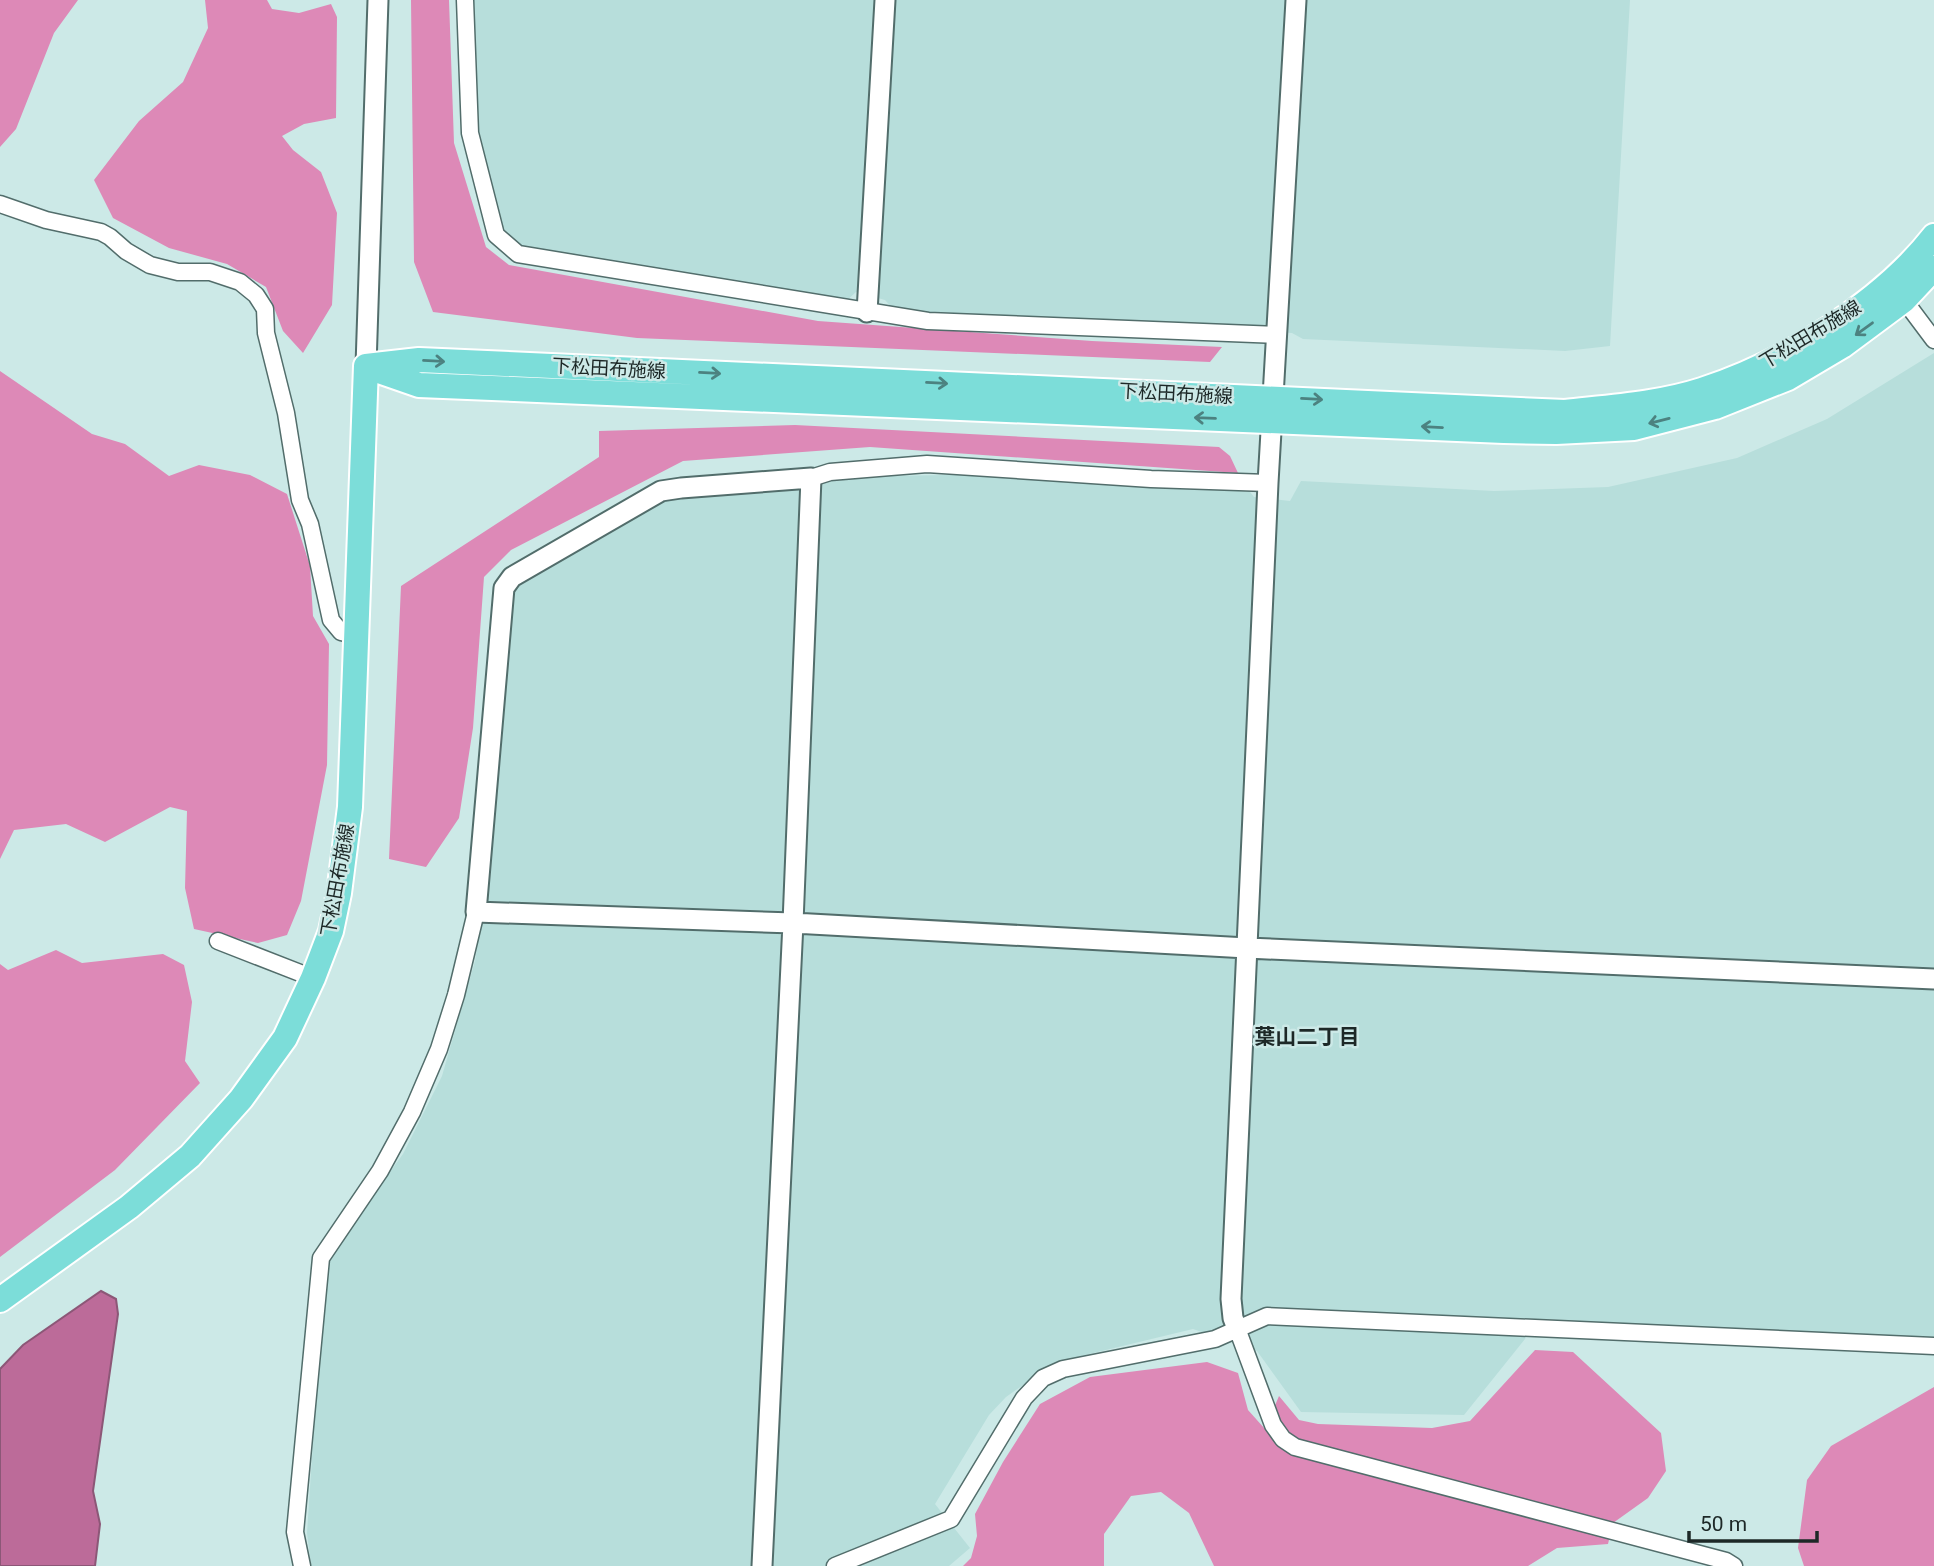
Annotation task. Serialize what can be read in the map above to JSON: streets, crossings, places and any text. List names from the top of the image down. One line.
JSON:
{"streets":{"main road":["下松田布施線"]},"districts":["葉山二丁目"],"scale_bar":"50 m"}
